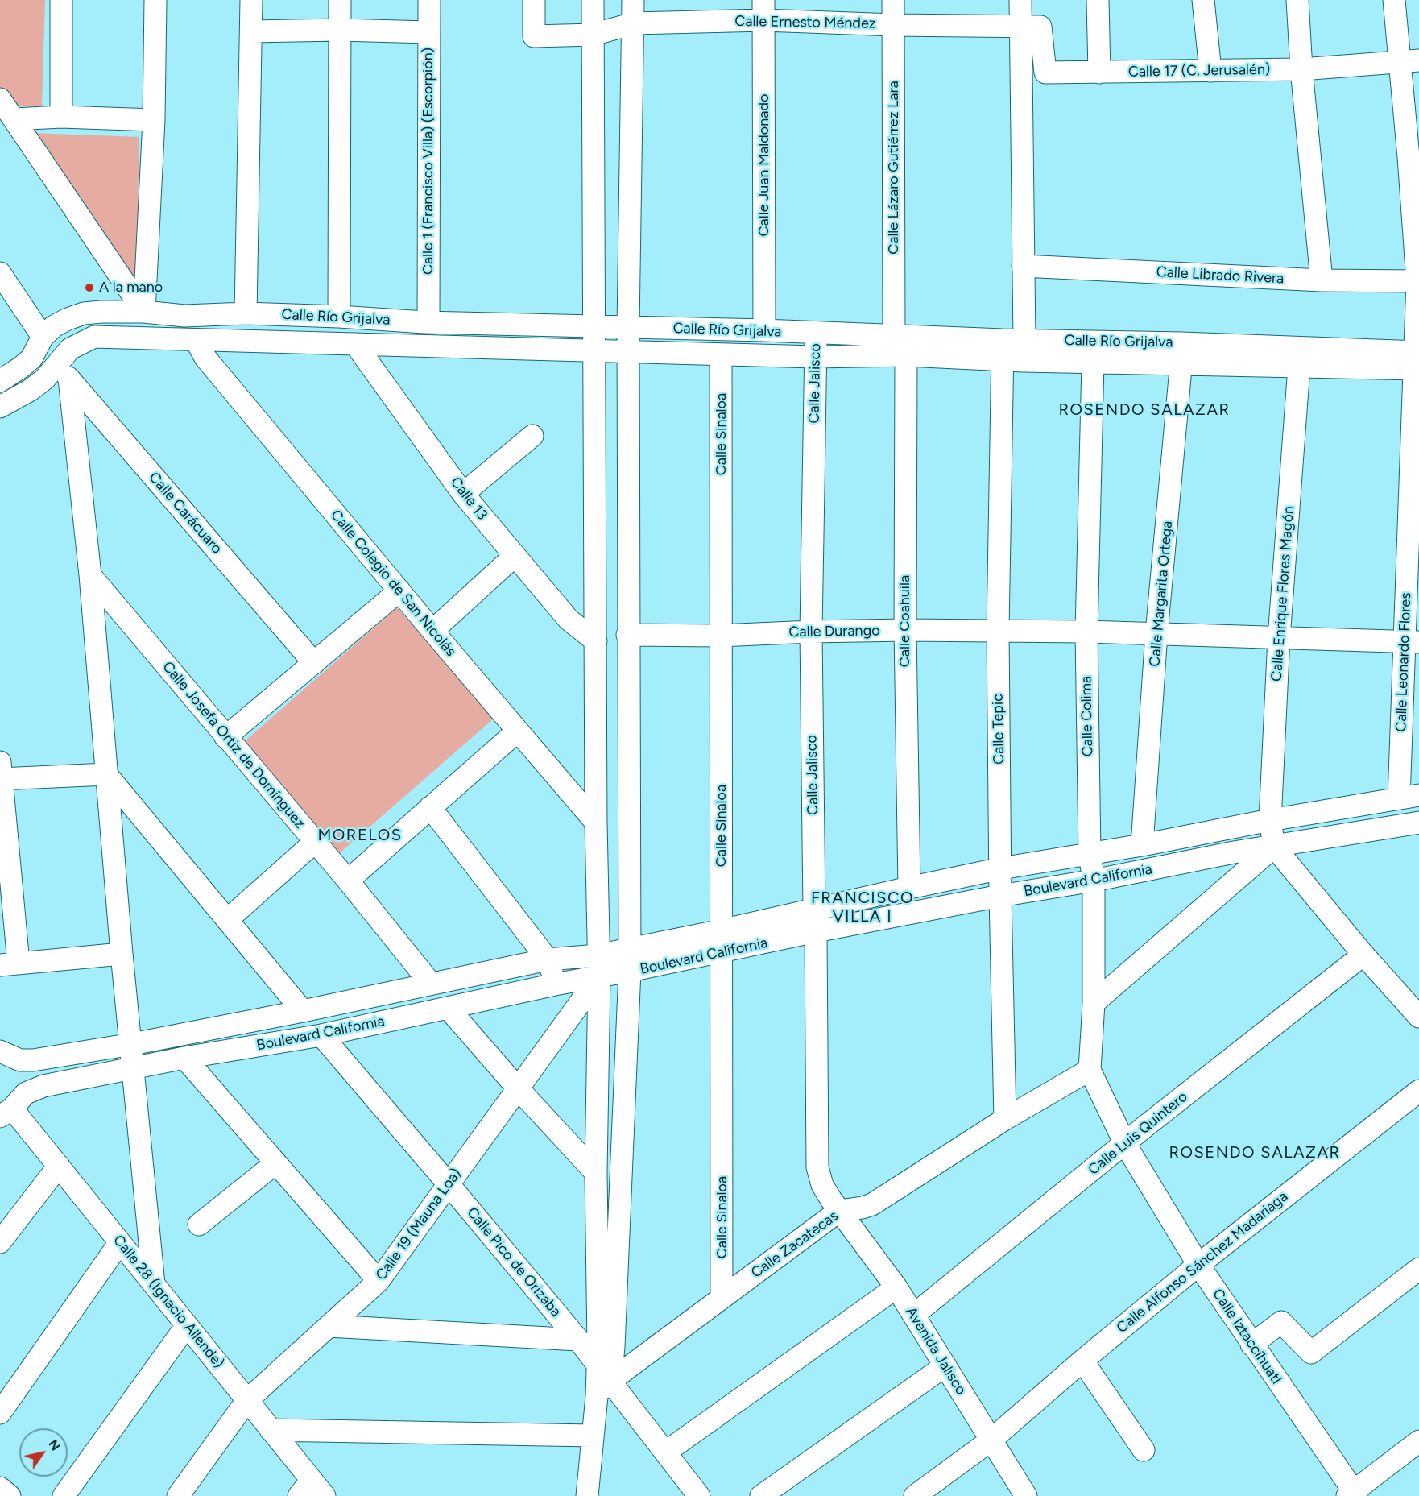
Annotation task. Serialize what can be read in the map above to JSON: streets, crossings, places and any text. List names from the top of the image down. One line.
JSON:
{"streets":{"street":["Calle Ernesto Méndez","Calle 17 (C. Jerusalén)","Calle 1 (Francisco Villa) (Escorpión)","Calle Juan Maldonado","Calle Lázaro Gutiérrez Lara","Calle Librado Rivera","Calle Río Grijalva","Calle Jalisco","Calle Sinaloa","Calle 13","Calle Carácuaro","Calle Colegio de San Nicolás","Calle Margarita Ortega","Calle Enrique Flores Magón","Calle Coahuila","Calle Durango","Calle Leonardo Flores","Calle Colima","Calle Tepic","Calle Josefa Ortiz de Domínguez","Boulevard California","Calle Luis Quintero","Calle 19 (Mauna Loa)","Calle Zacatecas","Calle Pico de Orizaba","Calle Alfonso Sánchez Madariaga","Calle 28 (Ignacio Allende)","Calle Iztaccíhuatl","Avenida Jalisco"]},"crossings":[["Calle Ernesto Méndez","Calle 17 (C. Jerusalén)"],["Calle Ernesto Méndez","Calle Juan Maldonado"],["Calle Ernesto Méndez","Calle Lázaro Gutiérrez Lara"],["Calle 17 (C. Jerusalén)","Calle Leonardo Flores"],["Calle 1 (Francisco Villa) (Escorpión)","Calle Río Grijalva"],["Calle Juan Maldonado","Calle Río Grijalva"],["Calle Lázaro Gutiérrez Lara","Calle Río Grijalva"],["Calle Librado Rivera","Calle Leonardo Flores"],["Calle Río Grijalva","Calle Jalisco"],["Calle Río Grijalva","Calle Sinaloa"],["Calle Río Grijalva","Calle 13"],["Calle Río Grijalva","Calle Carácuaro"],["Calle Río Grijalva","Calle Colegio de San Nicolás"],["Calle Río Grijalva","Calle Margarita Ortega"],["Calle Río Grijalva","Calle Enrique Flores Magón"],["Calle Río Grijalva","Calle Coahuila"],["Calle Río Grijalva","Calle Leonardo Flores"],["Calle Río Grijalva","Calle Colima"],["Calle Río Grijalva","Calle Tepic"],["Calle Jalisco","Calle Durango"],["Calle Jalisco","Boulevard California"],["Calle Jalisco","Calle Zacatecas"],["Calle Jalisco","Avenida Jalisco"],["Calle Sinaloa","Calle Durango"],["Calle Sinaloa","Boulevard California"],["Calle Sinaloa","Calle Zacatecas"],["Calle Margarita Ortega","Calle Durango"],["Calle Margarita Ortega","Boulevard California"],["Calle Enrique Flores Magón","Calle Durango"],["Calle Enrique Flores Magón","Boulevard California"],["Calle Coahuila","Calle Durango"],["Calle Coahuila","Boulevard California"],["Calle Durango","Calle Leonardo Flores"],["Calle Durango","Calle Colima"],["Calle Durango","Calle Tepic"],["Calle Leonardo Flores","Boulevard California"],["Calle Colima","Boulevard California"],["Calle Colima","Calle Zacatecas"],["Calle Colima","Calle Iztaccíhuatl"],["Calle Tepic","Boulevard California"],["Calle Tepic","Calle Zacatecas"],["Calle Josefa Ortiz de Domínguez","Boulevard California"],["Boulevard California","Calle 19 (Mauna Loa)"],["Boulevard California","Calle Pico de Orizaba"],["Boulevard California","Calle 28 (Ignacio Allende)"],["Calle Luis Quintero","Calle Iztaccíhuatl"],["Calle Luis Quintero","Avenida Jalisco"],["Calle 19 (Mauna Loa)","Calle Pico de Orizaba"],["Calle 19 (Mauna Loa)","Calle 28 (Ignacio Allende)"],["Calle Zacatecas","Calle Pico de Orizaba"],["Calle Zacatecas","Calle Iztaccíhuatl"],["Calle Zacatecas","Avenida Jalisco"],["Calle Alfonso Sánchez Madariaga","Calle Iztaccíhuatl"],["Calle Alfonso Sánchez Madariaga","Avenida Jalisco"]],"districts":["ROSENDO SALAZAR","MORELOS","FRANCISCO VILLA I","ROSENDO SALAZAR"],"places":["A la mano"],"north":"top right"}
